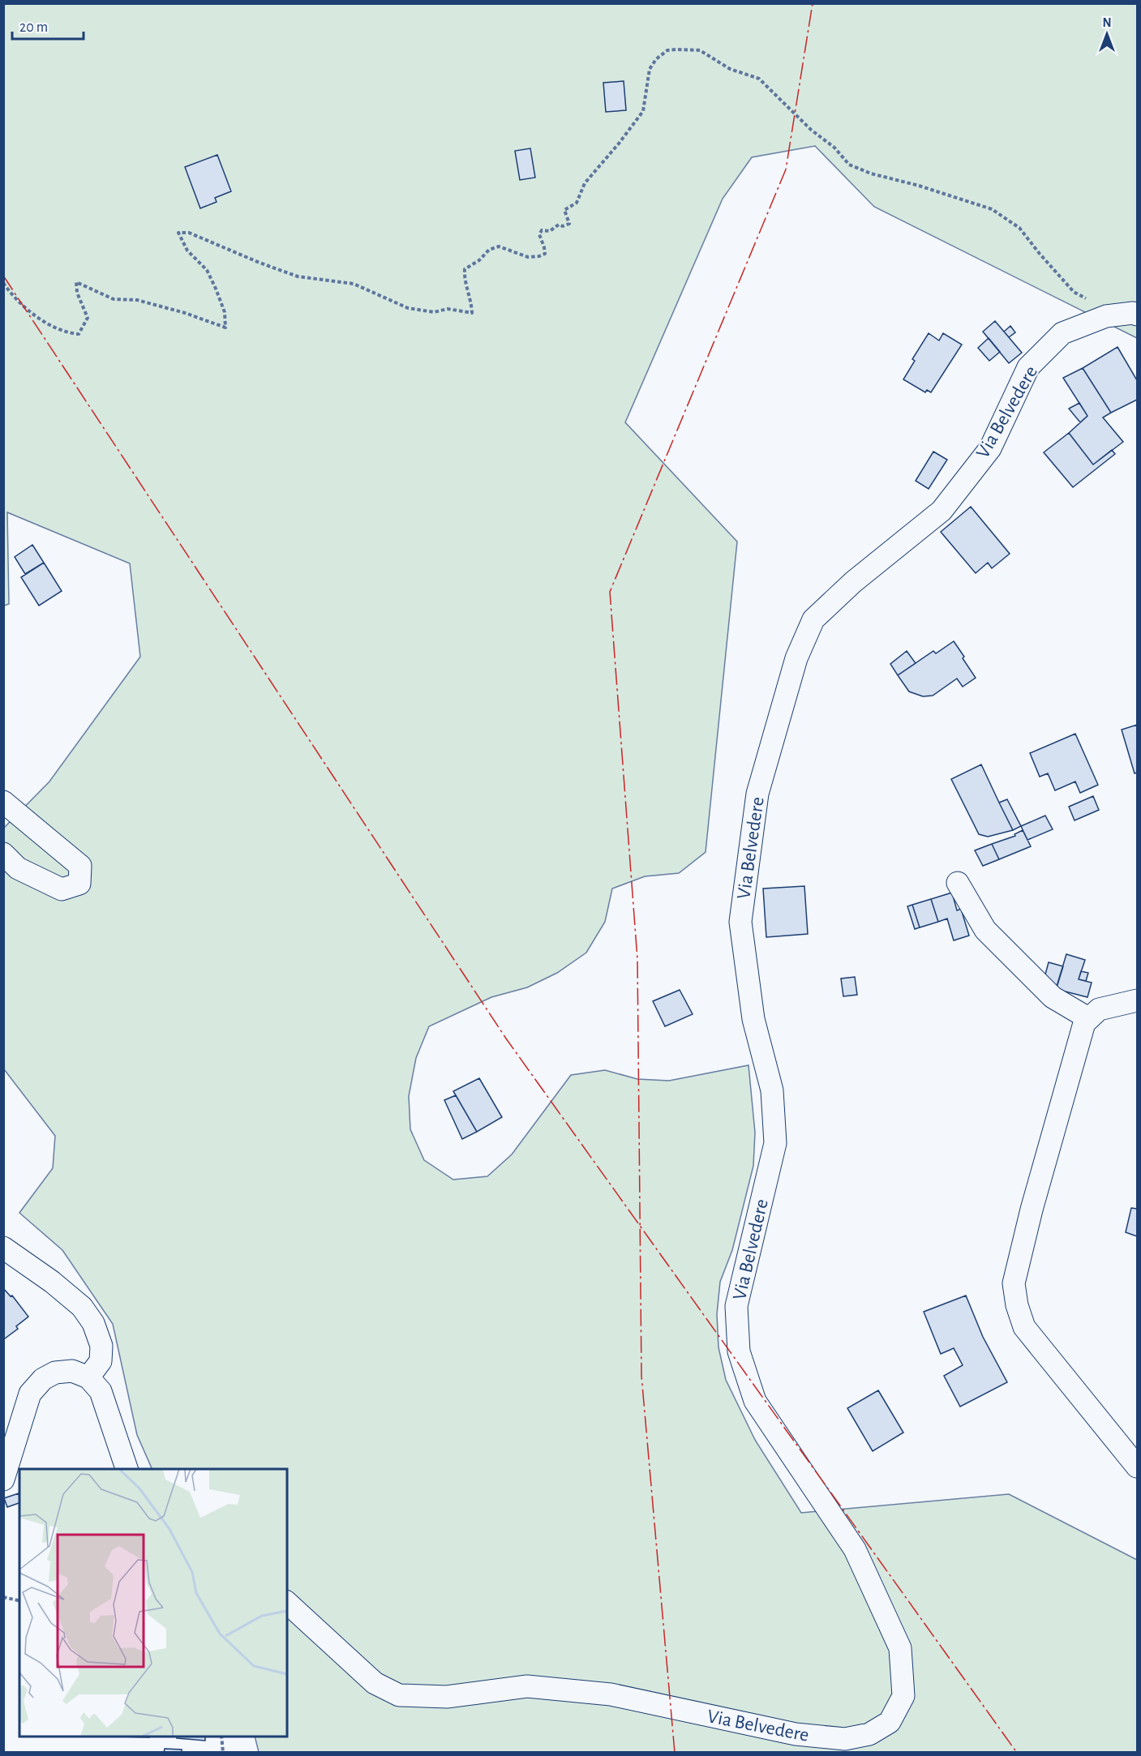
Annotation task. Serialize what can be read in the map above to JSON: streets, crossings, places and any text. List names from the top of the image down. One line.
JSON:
{"streets":{"street":["Via Belvedere"]},"scale_bar":"20 m","north":"top"}
